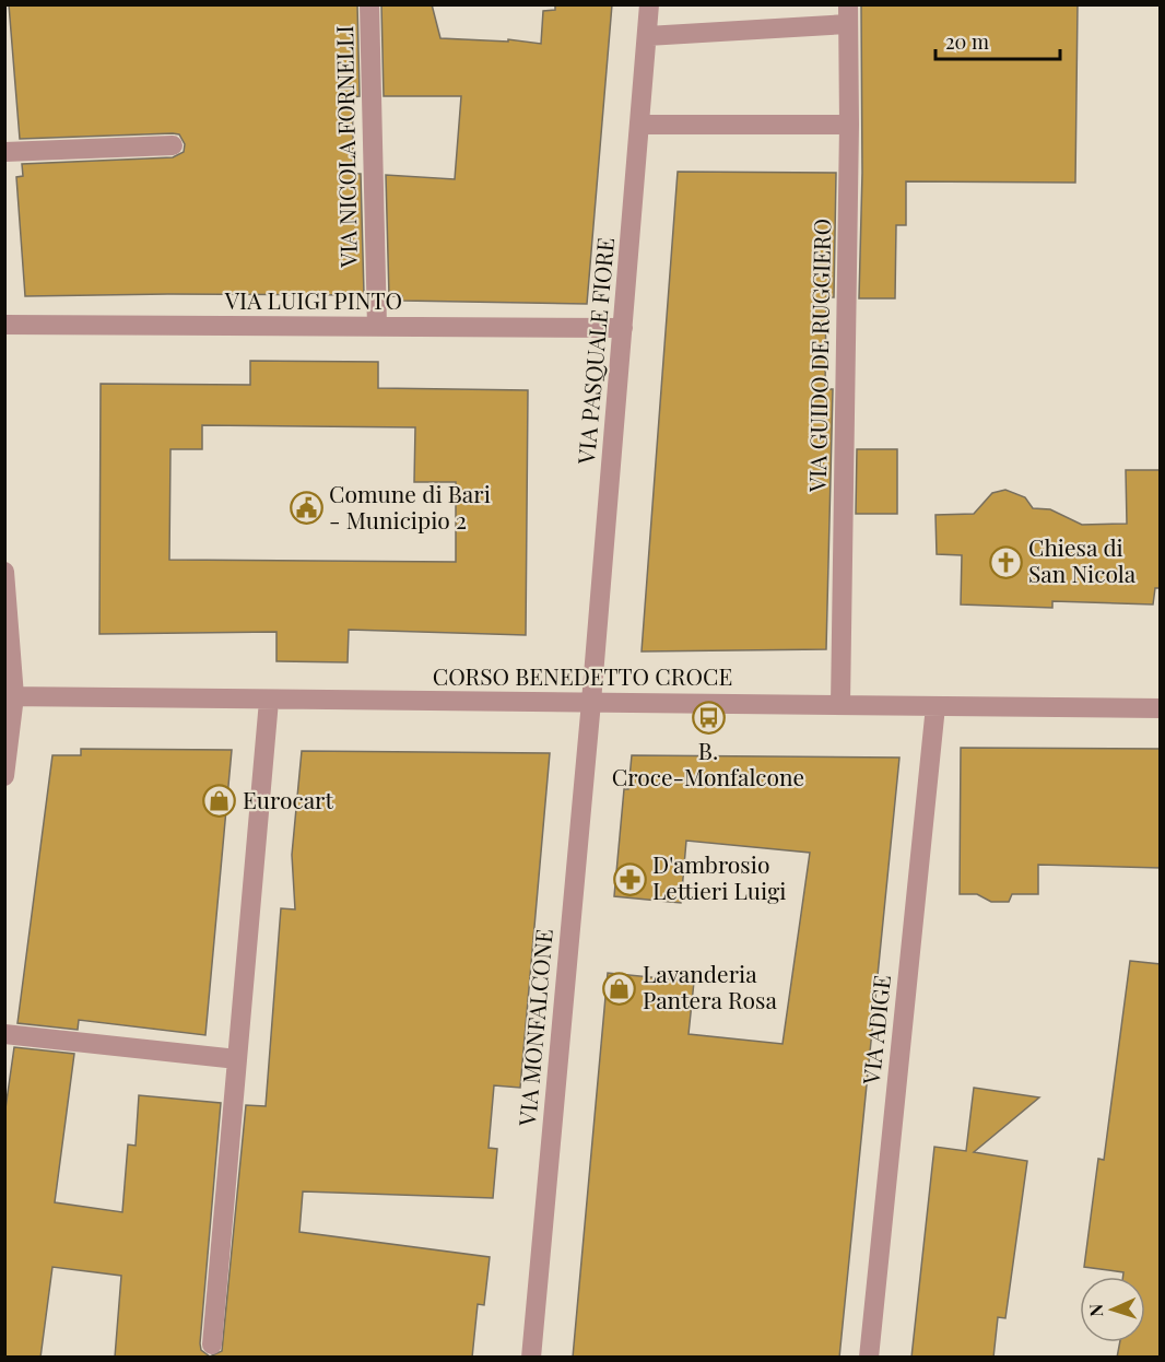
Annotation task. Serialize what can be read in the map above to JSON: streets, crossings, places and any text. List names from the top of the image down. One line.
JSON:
{"streets":{"street":["VIA NICOLA FORNELLI","VIA LUIGI PINTO","VIA PASQUALE FIORE","VIA GUIDO DE RUGGIERO","CORSO BENEDETTO CROCE","VIA MONFALCONE","VIA ADIGE"]},"crossings":[["VIA NICOLA FORNELLI","VIA LUIGI PINTO"],["VIA LUIGI PINTO","VIA PASQUALE FIORE"],["VIA PASQUALE FIORE","CORSO BENEDETTO CROCE"],["VIA PASQUALE FIORE","VIA MONFALCONE"],["VIA GUIDO DE RUGGIERO","CORSO BENEDETTO CROCE"],["CORSO BENEDETTO CROCE","VIA MONFALCONE"],["CORSO BENEDETTO CROCE","VIA ADIGE"]],"places":{"public building":["Comune di Bari - Municipio 2"],"church":["Chiesa di San Nicola"],"bus stop":["B. Croce-Monfalcone"],"shop":["Eurocart","Lavanderia Pantera Rosa"],"pharmacy":["D'ambrosio Lettieri Luigi"]},"scale_bar":"20 m","north":"left"}
